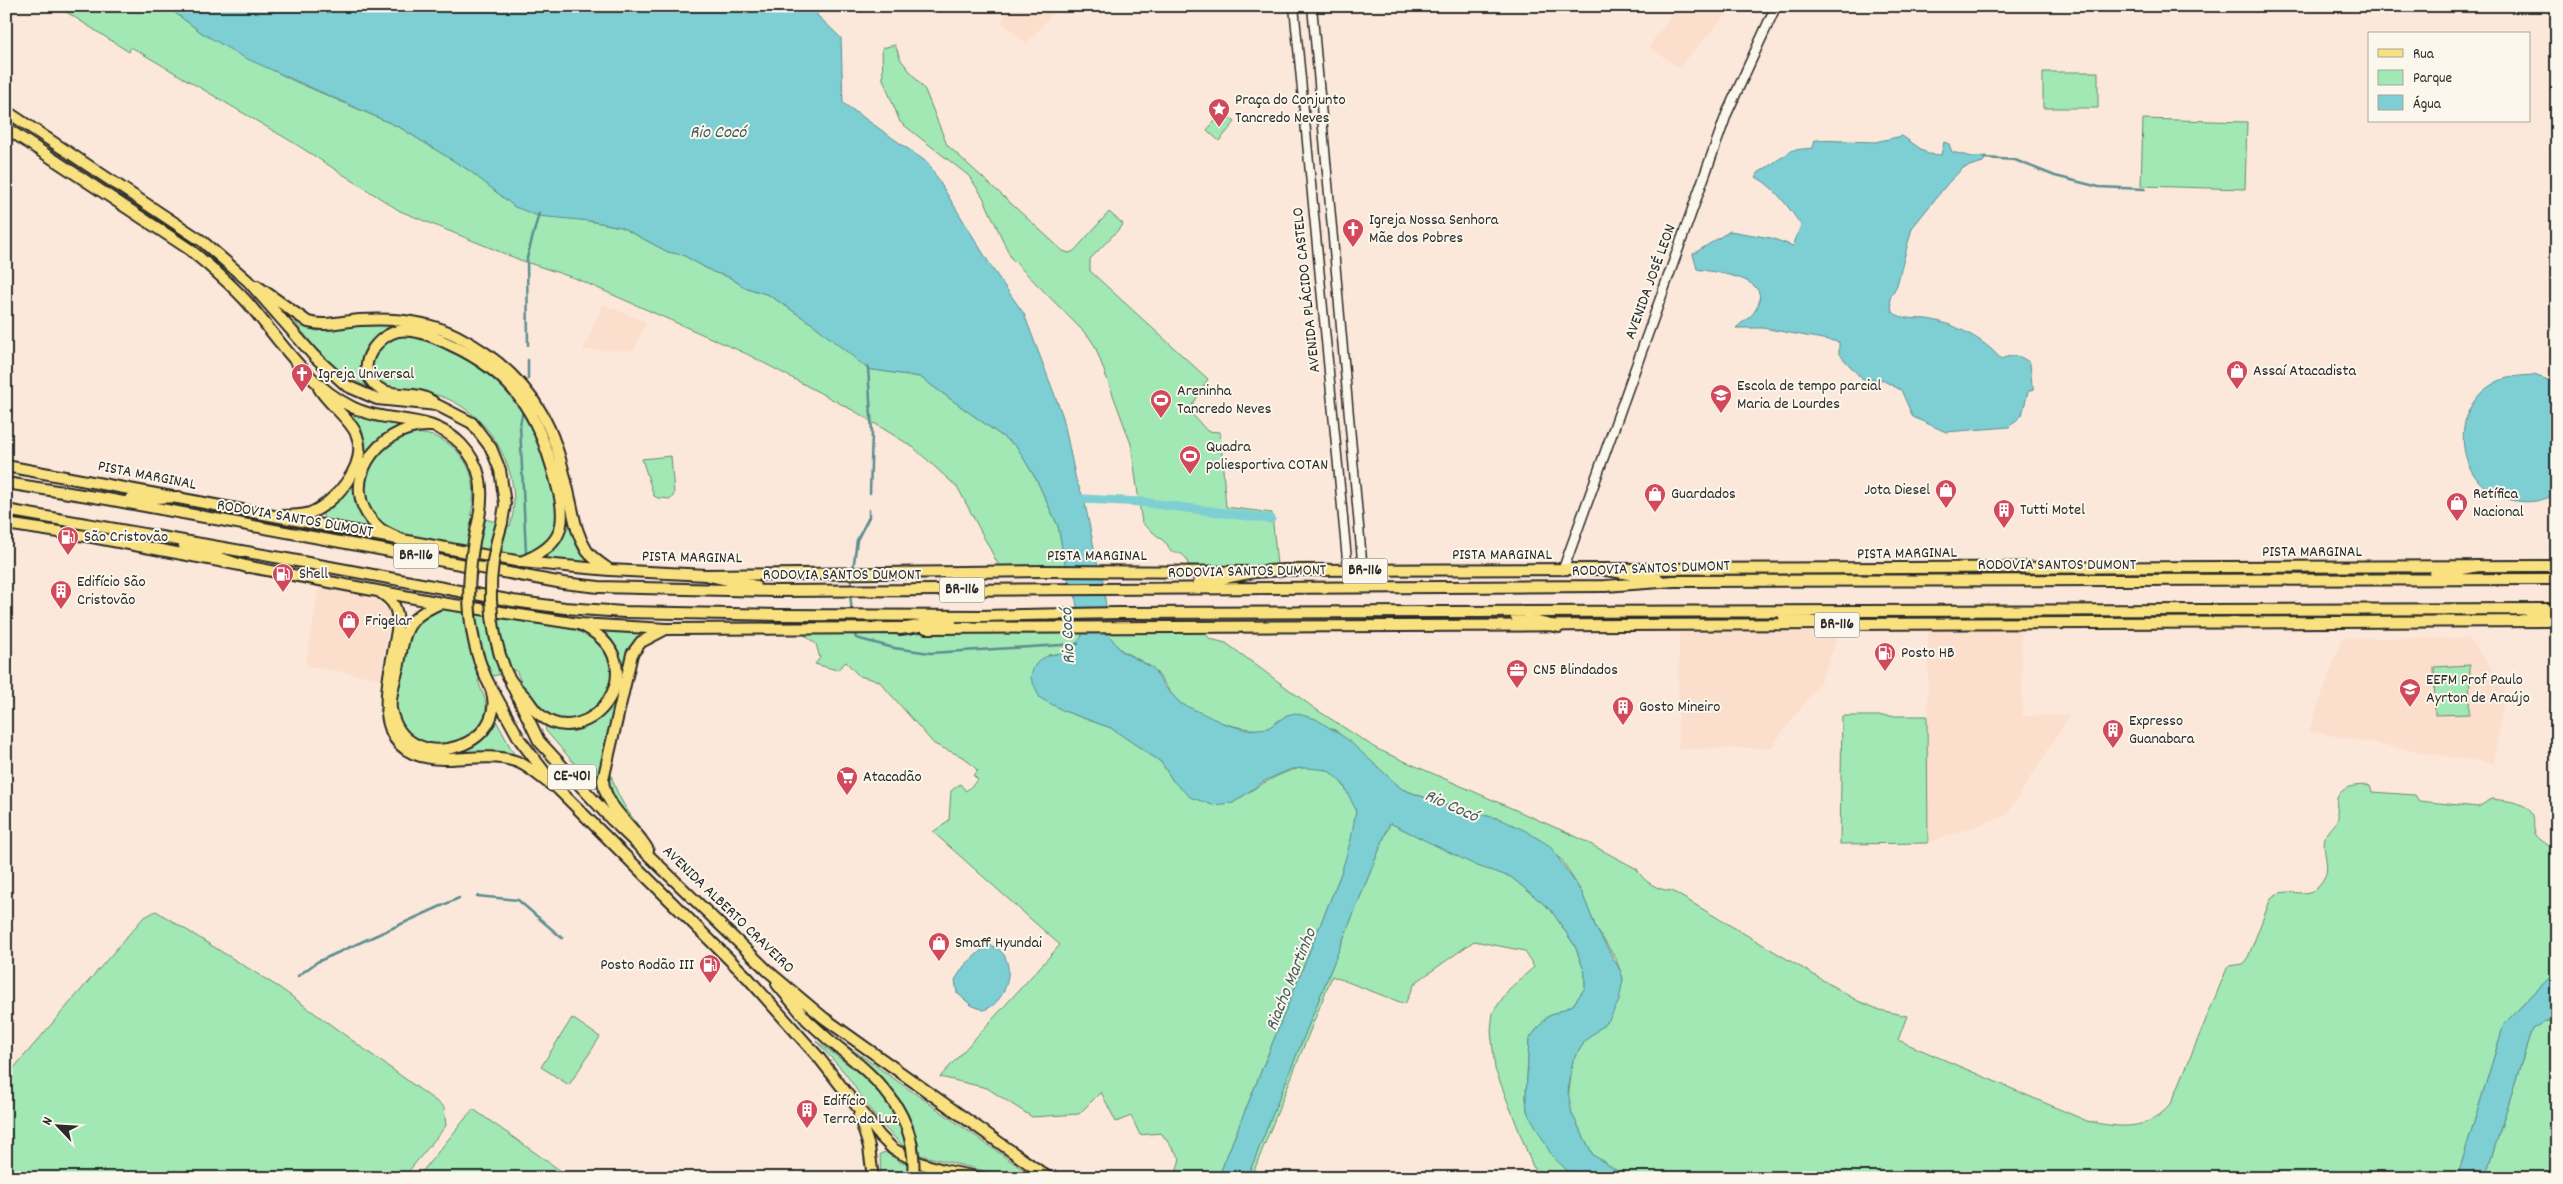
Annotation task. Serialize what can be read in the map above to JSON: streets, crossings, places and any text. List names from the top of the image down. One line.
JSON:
{"streets":{"main road":["AVENIDA JOSÉ LEON","PISTA MARGINAL","RODOVIA SANTOS DUMONT","BR-116","CE-401","AVENIDA ALBERTO CRAVEIRO"],"street":["AVENIDA PLÁCIDO CASTELO"]},"crossings":[["AVENIDA JOSÉ LEON","PISTA MARGINAL"],["AVENIDA PLÁCIDO CASTELO","PISTA MARGINAL"],["PISTA MARGINAL","AVENIDA ALBERTO CRAVEIRO"],["CE-401","AVENIDA ALBERTO CRAVEIRO"]],"water":["Rio Cocó","Riacho Martinho"],"places":{"place":["Praça do Conjunto Tancredo Neves"],"church":["Igreja Nossa Senhora Mãe dos Pobres","Igreja Universal"],"shop":["Assaí Atacadista","Jota Diesel","Guardados","Retífica Nacional","Frigelar","Smaff Hyundai"],"school or university":["Escola de tempo parcial Maria de Lourdes","EEFM Prof Paulo Ayrton de Araújo"],"sports":["Areninha Tancredo Neves","Quadra poliesportiva COTAN"],"building":["Tutti Motel","Edifício São Cristovão","Gosto Mineiro","Expresso Guanabara","Edifício Terra da Luz"],"fuel station":["São Cristovão","Shell","Posto HB","Posto Rodão III"],"office":["CN5 Blindados"],"supermarket":["Atacadão"]},"legend":["Rua","Parque","Água"],"north":"top left"}
